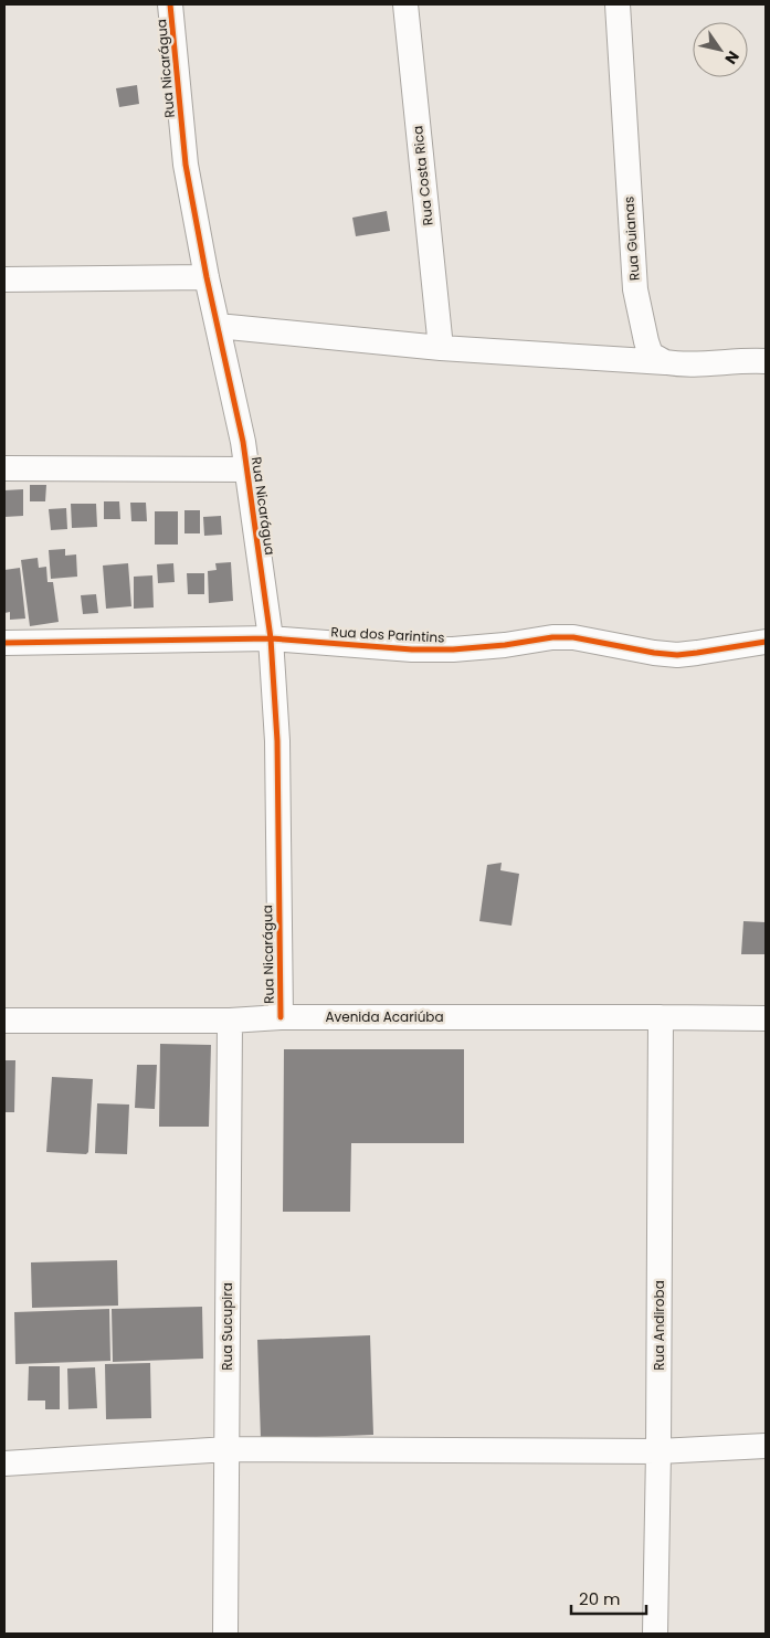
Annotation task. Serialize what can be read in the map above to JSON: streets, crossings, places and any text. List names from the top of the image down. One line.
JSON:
{"streets":{"street":["Rua Nicarágua","Rua Costa Rica","Rua Guianas","Rua dos Parintins","Avenida Acariúba","Rua Andiroba","Rua Sucupira"]},"crossings":[["Rua Nicarágua","Rua dos Parintins"],["Rua Nicarágua","Avenida Acariúba"],["Avenida Acariúba","Rua Andiroba"],["Avenida Acariúba","Rua Sucupira"]],"scale_bar":"20 m","north":"bottom right"}
